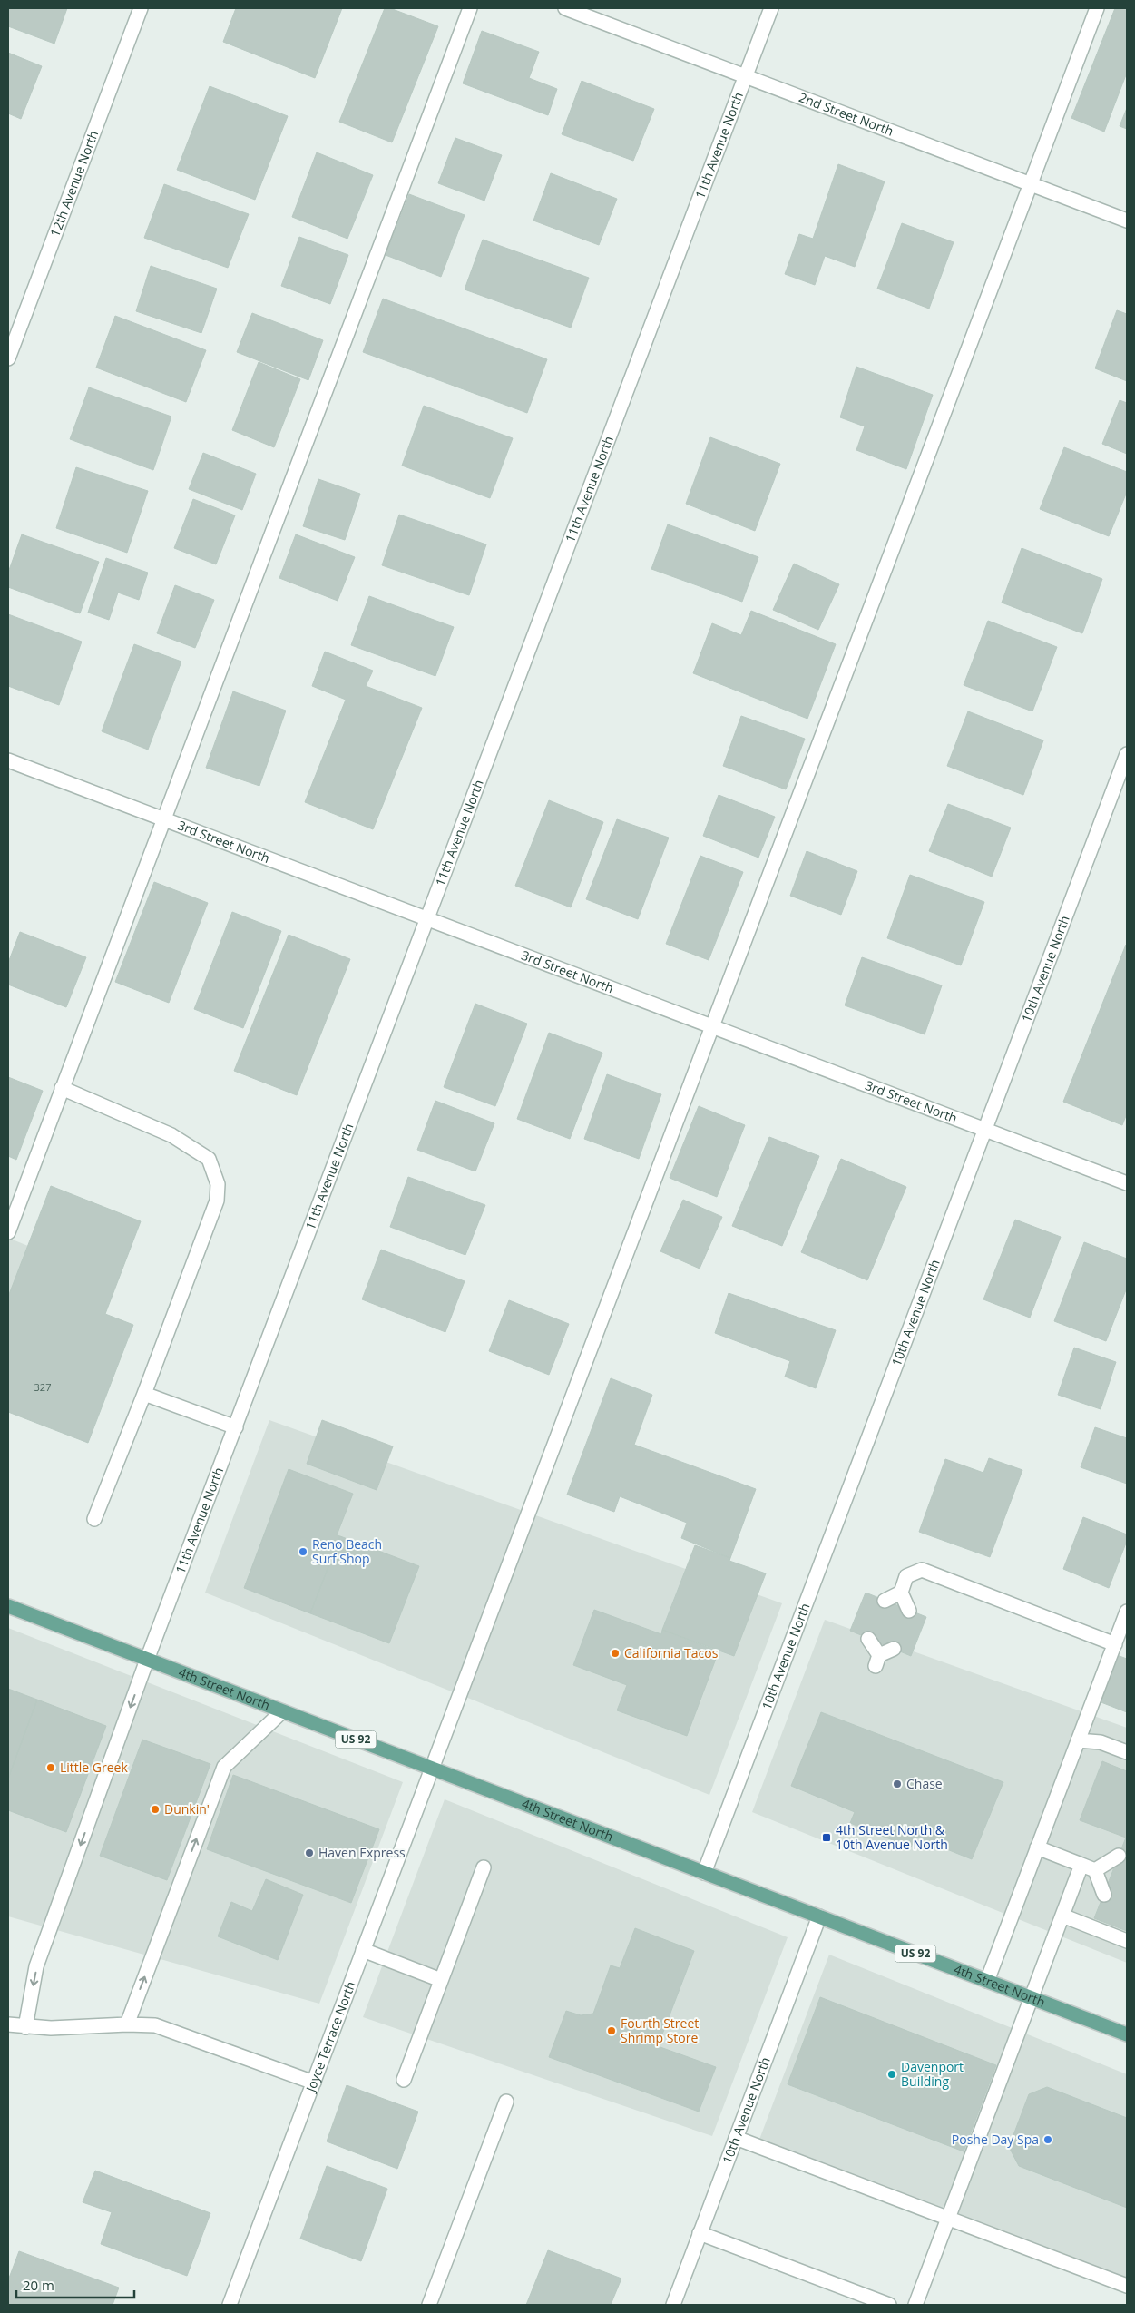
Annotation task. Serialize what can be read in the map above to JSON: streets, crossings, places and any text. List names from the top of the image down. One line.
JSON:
{"streets":{"main road":["4th Street North","US 92"],"street":["2nd Street North","11th Avenue North","12th Avenue North","3rd Street North","10th Avenue North","Joyce Terrace North"]},"crossings":[["2nd Street North","11th Avenue North"],["2nd Street North","Joyce Terrace North"],["11th Avenue North","3rd Street North"],["11th Avenue North","4th Street North"],["3rd Street North","10th Avenue North"],["3rd Street North","Joyce Terrace North"],["10th Avenue North","4th Street North"],["4th Street North","Joyce Terrace North"]],"places":{"other":["Reno Beach Surf Shop","California Tacos","Little Greek","Chase","Dunkin'","Haven Express","Fourth Street Shrimp Store","Davenport Building","Poshe Day Spa"],"transit":["4th Street North & 10th Avenue North"]},"house_numbers":["327"],"scale_bar":"20 m"}
